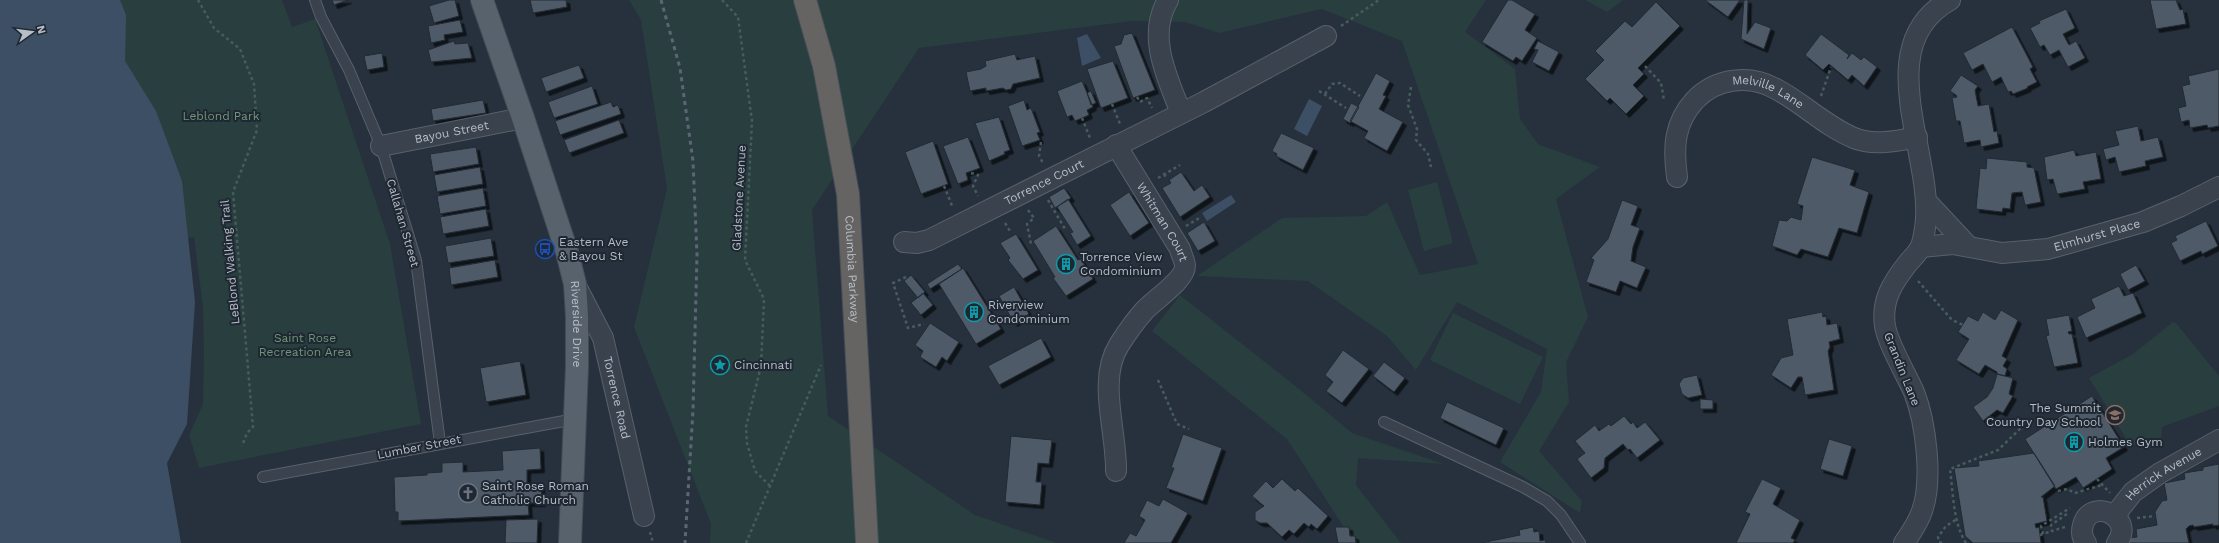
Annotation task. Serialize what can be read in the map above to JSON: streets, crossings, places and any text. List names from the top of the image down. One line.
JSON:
{"streets":{"highway":["Columbia Parkway"],"main road":["Riverside Drive"],"street":["Melville Lane","Bayou Street","Torrence Court","Whitman Court","Elmhurst Place","Grandin Lane","Torrence Road","Herrick Avenue"],"lane":["Callahan Street","Lumber Street"],"path":["Gladstone Avenue","LeBlond Walking Trail"]},"crossings":[["Bayou Street","Callahan Street"],["Bayou Street","Riverside Drive"],["Torrence Court","Whitman Court"],["Callahan Street","Lumber Street"],["Elmhurst Place","Grandin Lane"],["Riverside Drive","Torrence Road"],["Riverside Drive","Lumber Street"]],"parks":["Leblond Park","Saint Rose Recreation Area"],"places":{"bus stop":["Eastern Ave & Bayou St"],"building":["Torrence View Condominium","Riverview Condominium","Holmes Gym"],"place":["Cincinnati"],"school or university":["The Summit Country Day School"],"church":["Saint Rose Roman Catholic Church"]},"north":"right"}
